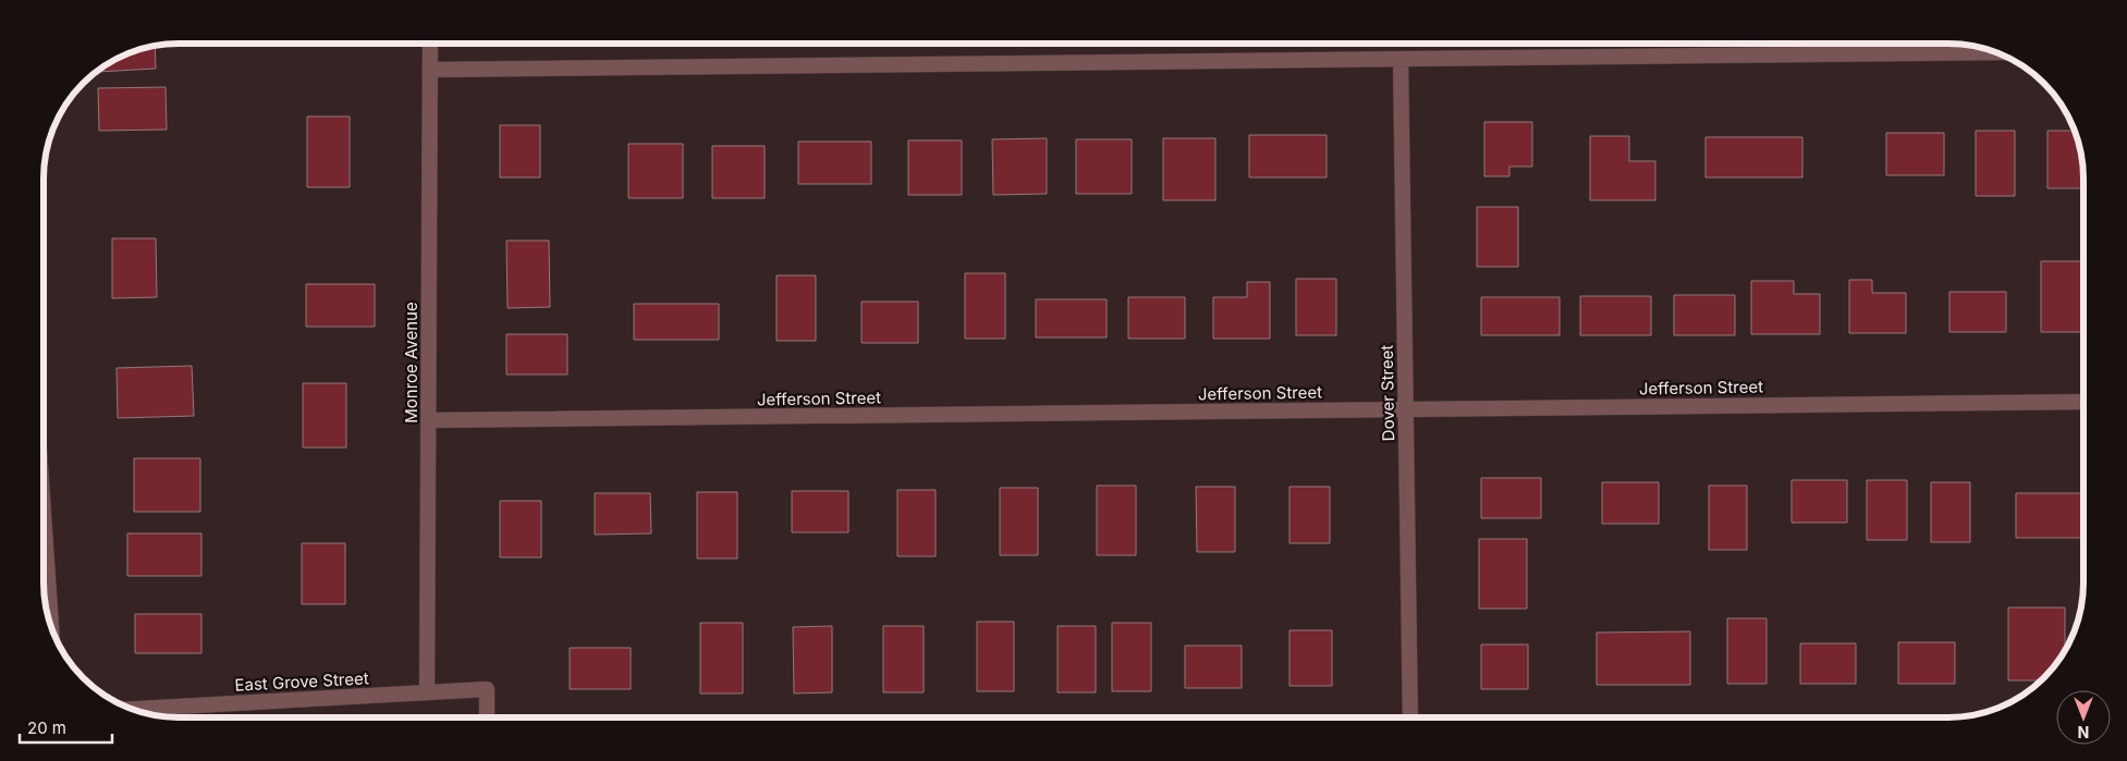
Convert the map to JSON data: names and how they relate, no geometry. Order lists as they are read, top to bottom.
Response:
{
  "streets": {
    "street": [
      "Monroe Avenue",
      "Jefferson Street",
      "Dover Street",
      "East Grove Street"
    ]
  },
  "crossings": [
    ["Monroe Avenue", "Jefferson Street"],
    ["Monroe Avenue", "East Grove Street"],
    ["Jefferson Street", "Dover Street"]
  ],
  "scale_bar": "20 m",
  "north": "bottom"
}
